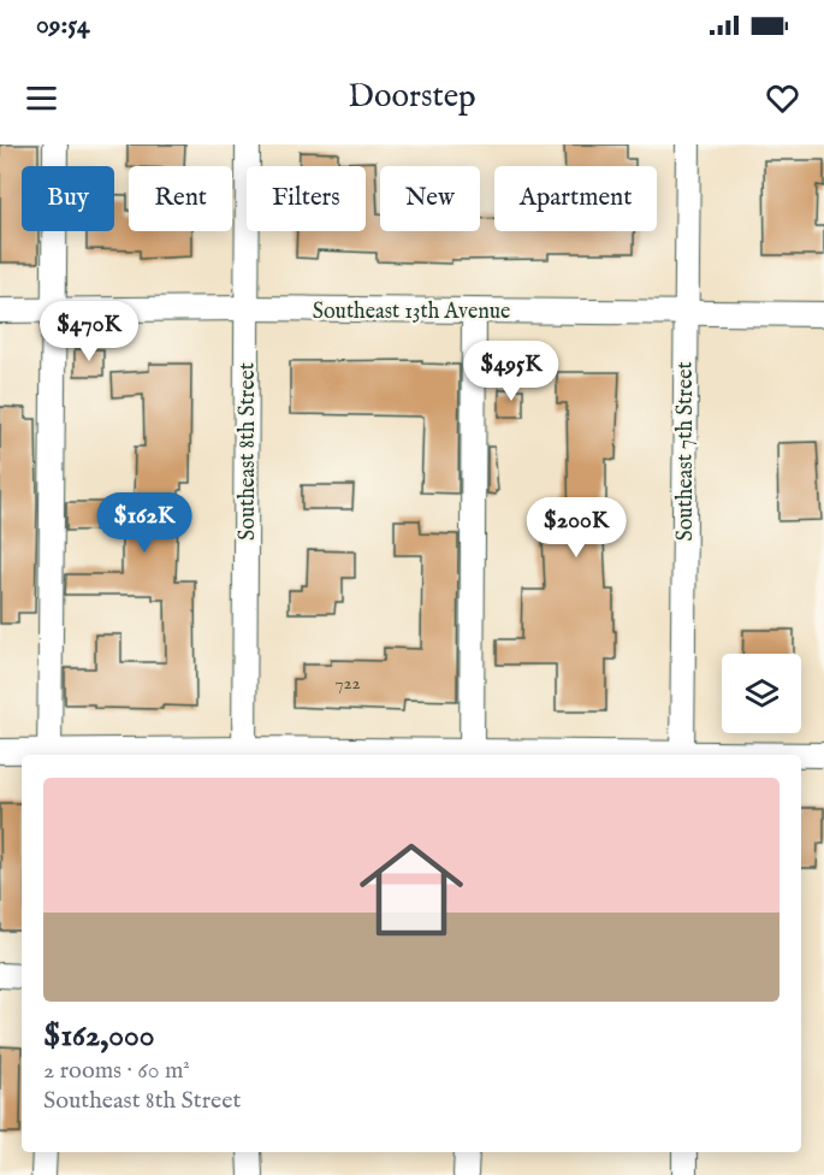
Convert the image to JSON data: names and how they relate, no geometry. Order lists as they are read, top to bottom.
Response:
{
  "streets": {
    "street": ["Southeast 13th Avenue", "Southeast 8th Street", "Southeast 7th Street"]
  },
  "crossings": [
    ["Southeast 13th Avenue", "Southeast 8th Street"],
    ["Southeast 13th Avenue", "Southeast 7th Street"]
  ],
  "house_numbers": ["722"],
  "page": {
    "status": "09:54",
    "header": "Doorstep",
    "chip": [
      "Buy",
      "Rent",
      "Filters",
      "New",
      "Apartment"
    ],
    "price": [
      "$470K",
      "$495K",
      "$162K",
      "$200K"
    ],
    "list": [
      {
        "name": "$162,000",
        "note": "2 rooms · 60 m² · Southeast 8th Street"
      }
    ]
  }
}
